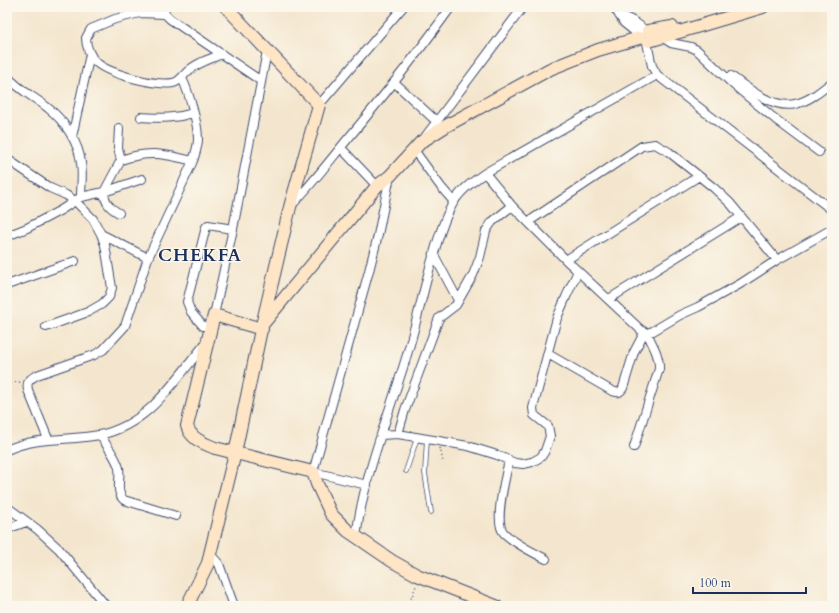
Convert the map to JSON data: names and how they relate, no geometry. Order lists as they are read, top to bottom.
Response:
{
  "districts": ["CHEKFA"],
  "scale_bar": "100 m"
}
